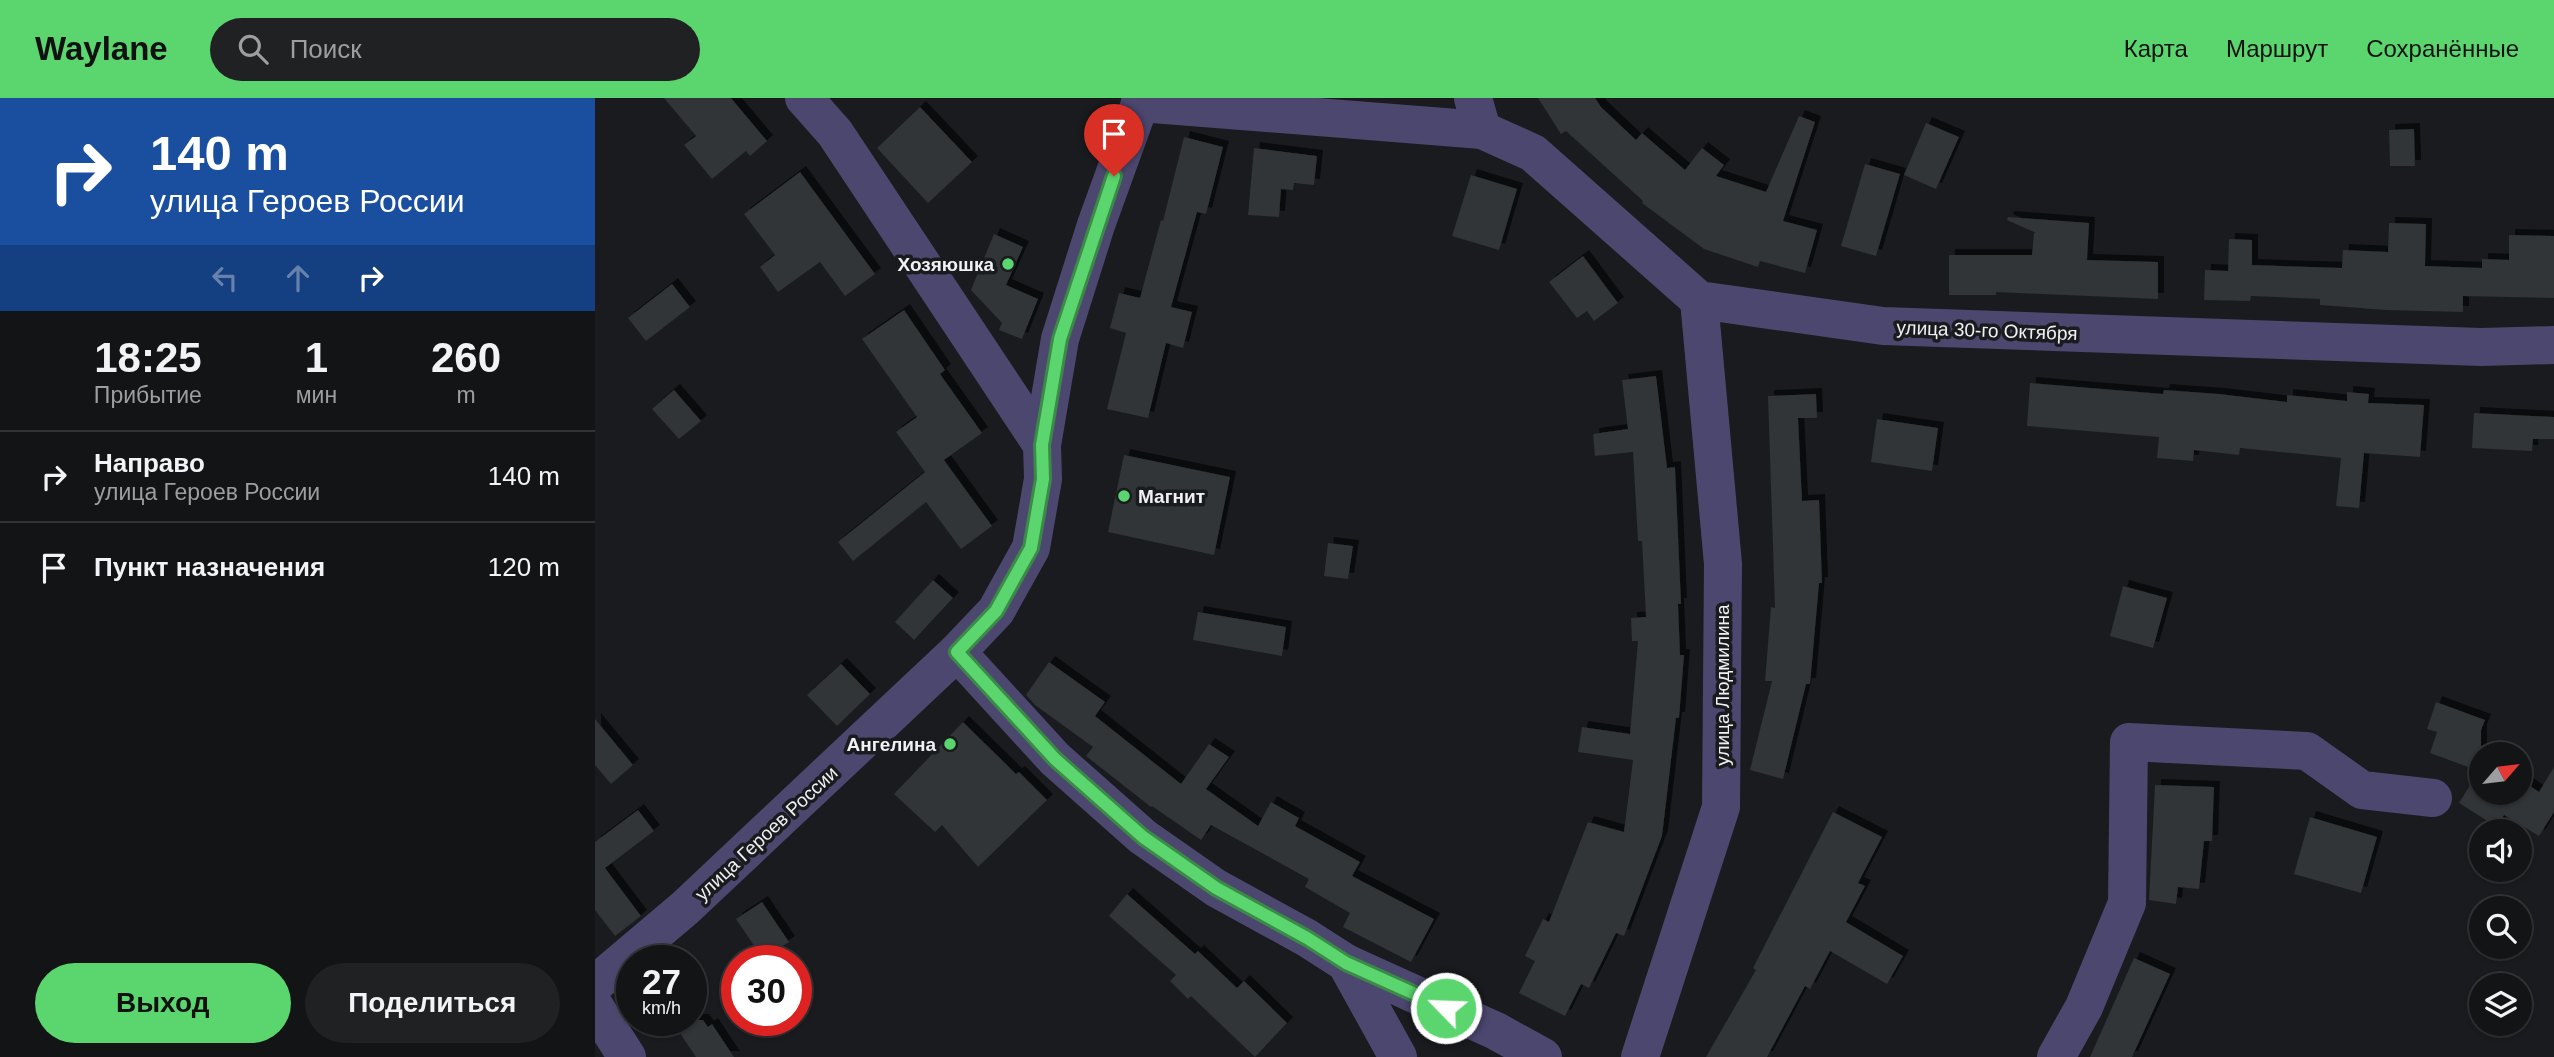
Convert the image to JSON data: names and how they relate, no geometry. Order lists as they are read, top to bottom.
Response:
{
  "streets": {
    "street": ["улица 30-го Октября", "улица Людмилина", "улица Героев России"]
  },
  "crossings": [
    ["улица 30-го Октября", "улица Людмилина"]
  ],
  "places": ["Хозяюшка", "Магнит", "Ангелина"],
  "north": "top right",
  "page": {
    "header": "Waylane",
    "search": "Поиск",
    "nav": ["Карта", "Маршрут", "Сохранённые"],
    "turn": ["140 m", "улица Героев России"],
    "eta": [
      "18:25",
      "Прибытие",
      "1",
      "мин",
      "260",
      "m"
    ],
    "list": [
      {
        "name": "Направо",
        "note": "улица Героев России",
        "value": "140 m"
      },
      {
        "name": "Пункт назначения",
        "value": "120 m"
      }
    ],
    "speed": "27 km/h",
    "limit": "30",
    "buttons": ["Выход", "Поделиться"]
  }
}
